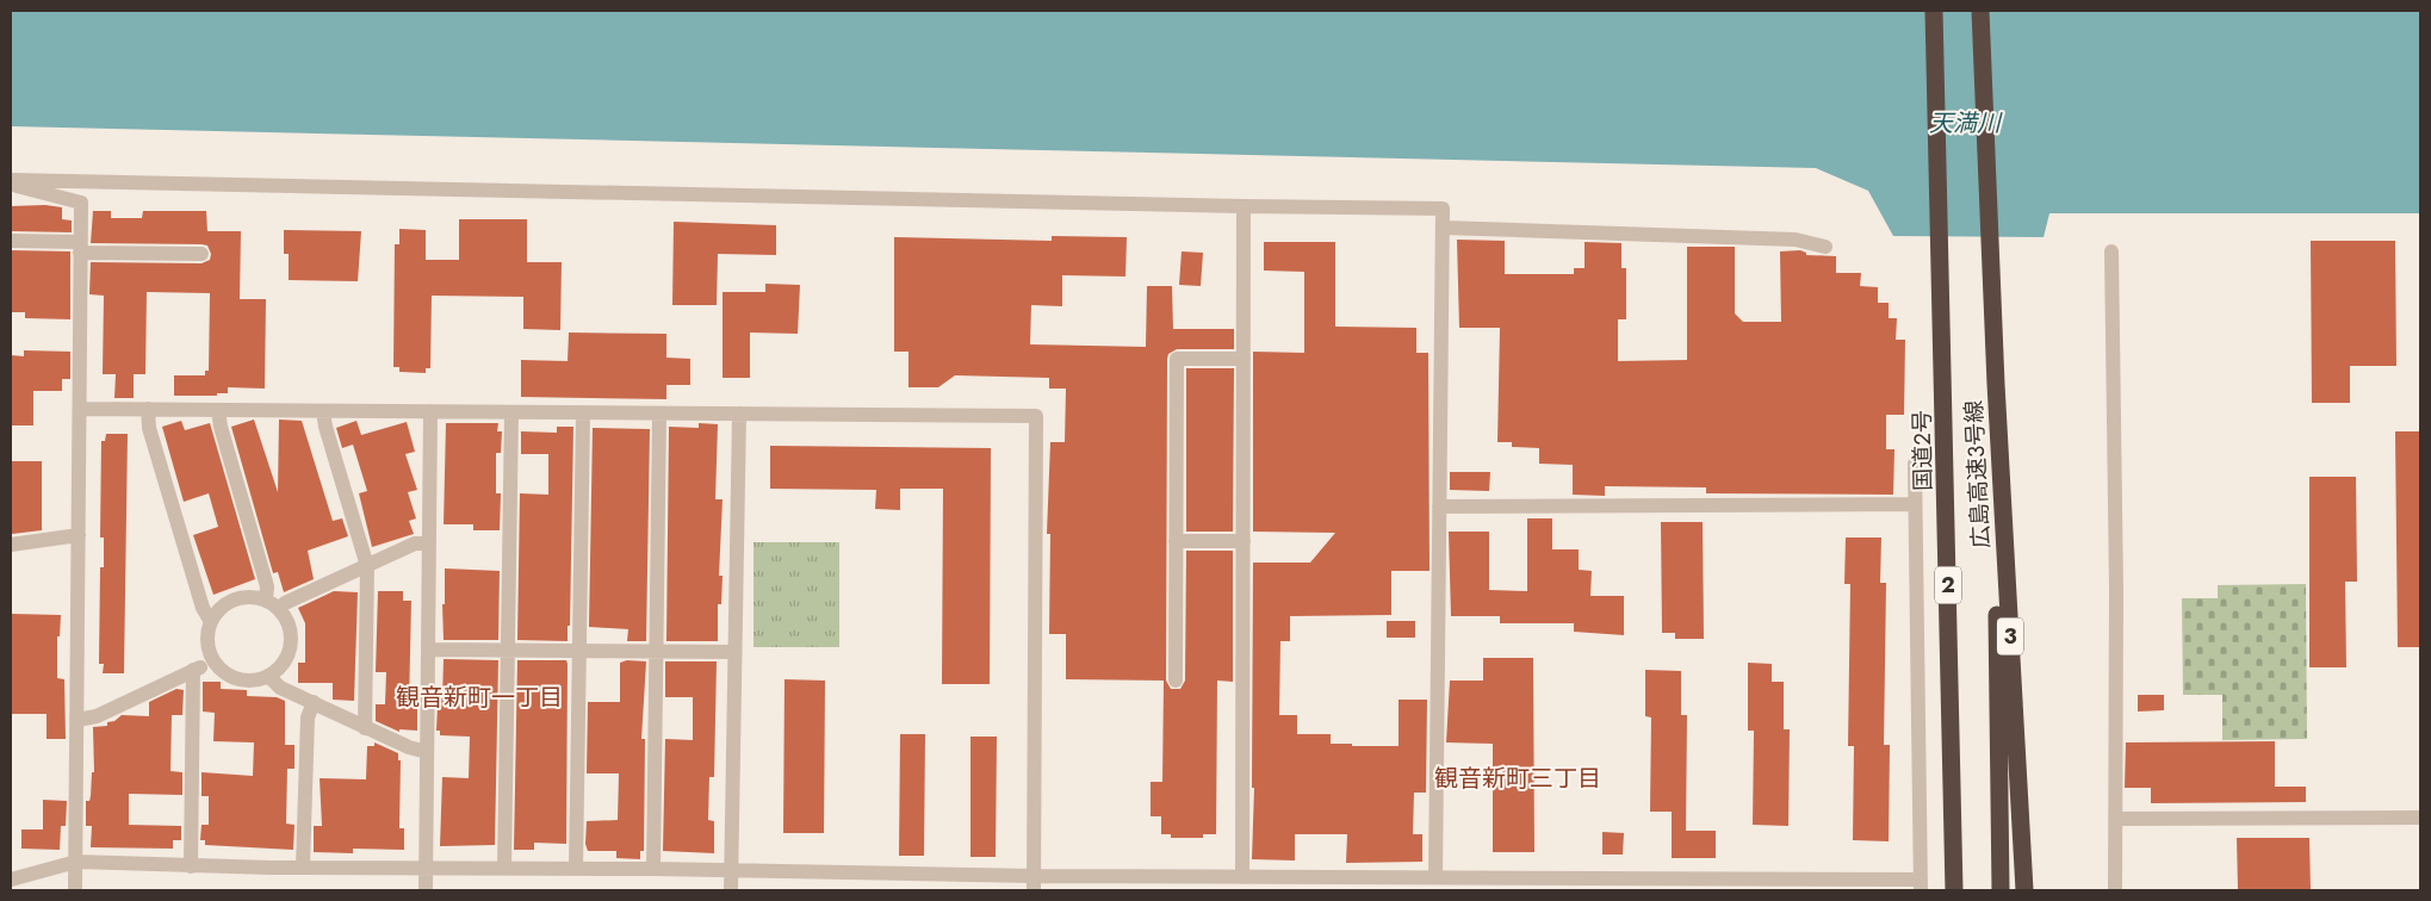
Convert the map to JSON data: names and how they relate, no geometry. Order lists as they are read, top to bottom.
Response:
{
  "streets": {
    "highway": [
      "国道2号",
      "広島高速3号線",
      "2",
      "3"
    ]
  },
  "crossings": [
    ["広島高速3号線", "3"]
  ],
  "districts": ["観音新町一丁目", "観音新町三丁目"],
  "water": ["天満川"]
}
